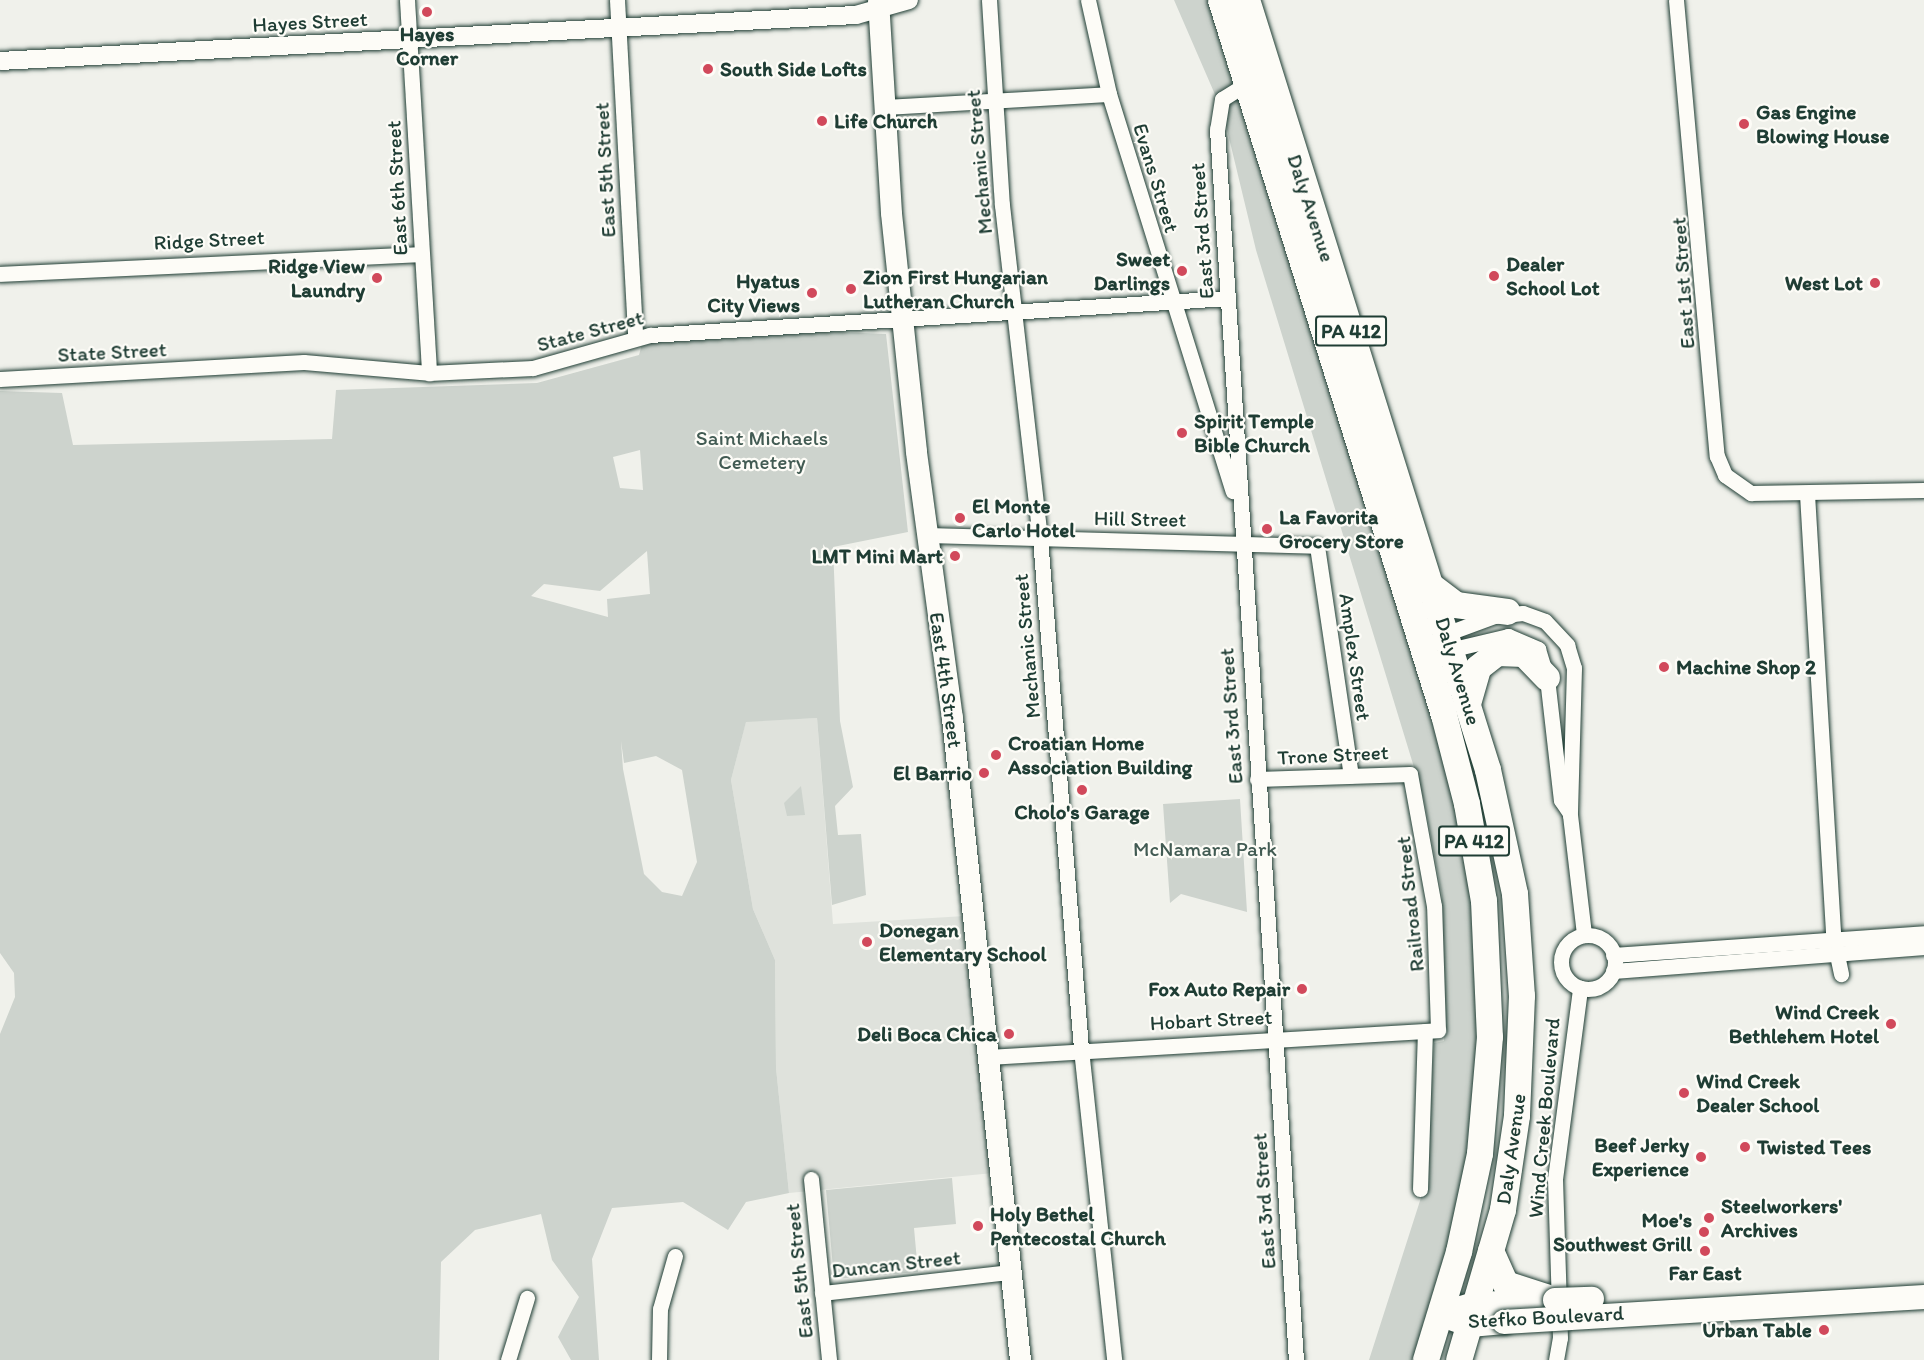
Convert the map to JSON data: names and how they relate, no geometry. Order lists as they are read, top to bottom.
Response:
{
  "streets": {
    "highway": ["Daly Avenue", "PA 412"],
    "main road": ["East 4th Street", "Stefko Boulevard"],
    "street": [
      "Hayes Street",
      "Mechanic Street",
      "East 5th Street",
      "Evans Street",
      "East 6th Street",
      "East 3rd Street",
      "Ridge Street",
      "East 1st Street",
      "State Street",
      "Hill Street",
      "Amplex Street",
      "Trone Street",
      "Railroad Street",
      "Hobart Street",
      "Wind Creek Boulevard",
      "Duncan Street"
    ]
  },
  "crossings": [
    ["Hayes Street", "East 5th Street"],
    ["Hayes Street", "East 6th Street"],
    ["Hayes Street", "East 4th Street"],
    ["Mechanic Street", "State Street"],
    ["Mechanic Street", "Hill Street"],
    ["Mechanic Street", "Hobart Street"],
    ["East 5th Street", "State Street"],
    ["East 5th Street", "Duncan Street"],
    ["Evans Street", "East 3rd Street"],
    ["Evans Street", "State Street"],
    ["East 6th Street", "Ridge Street"],
    ["East 6th Street", "State Street"],
    ["Daly Avenue", "East 3rd Street"],
    ["Daly Avenue", "Stefko Boulevard"],
    ["East 3rd Street", "State Street"],
    ["East 3rd Street", "Hill Street"],
    ["East 3rd Street", "Trone Street"],
    ["East 3rd Street", "Hobart Street"],
    ["State Street", "East 4th Street"],
    ["Hill Street", "Amplex Street"],
    ["Hill Street", "East 4th Street"],
    ["Amplex Street", "Trone Street"],
    ["East 4th Street", "Hobart Street"],
    ["East 4th Street", "Duncan Street"],
    ["Trone Street", "Railroad Street"],
    ["Railroad Street", "Hobart Street"]
  ],
  "parks": ["Saint Michaels Cemetery", "McNamara Park"],
  "places": [
    "Hayes Corner",
    "South Side Lofts",
    "Life Church",
    "Gas Engine Blowing House",
    "Sweet Darlings",
    "Dealer School Lot",
    "Ridge View Laundry",
    "West Lot",
    "Zion First Hungarian Lutheran Church",
    "Hyatus City Views",
    "Spirit Temple Bible Church",
    "El Monte Carlo Hotel",
    "La Favorita Grocery Store",
    "LMT Mini Mart",
    "Machine Shop 2",
    "Croatian Home Association Building",
    "El Barrio",
    "Cholo's Garage",
    "Donegan Elementary School",
    "Fox Auto Repair",
    "Wind Creek Bethlehem Hotel",
    "Deli Boca Chica",
    "Wind Creek Dealer School",
    "Twisted Tees",
    "Beef Jerky Experience",
    "Steelworkers' Archives",
    "Holy Bethel Pentecostal Church",
    "Moe's Southwest Grill",
    "Far East",
    "Urban Table"
  ]
}
